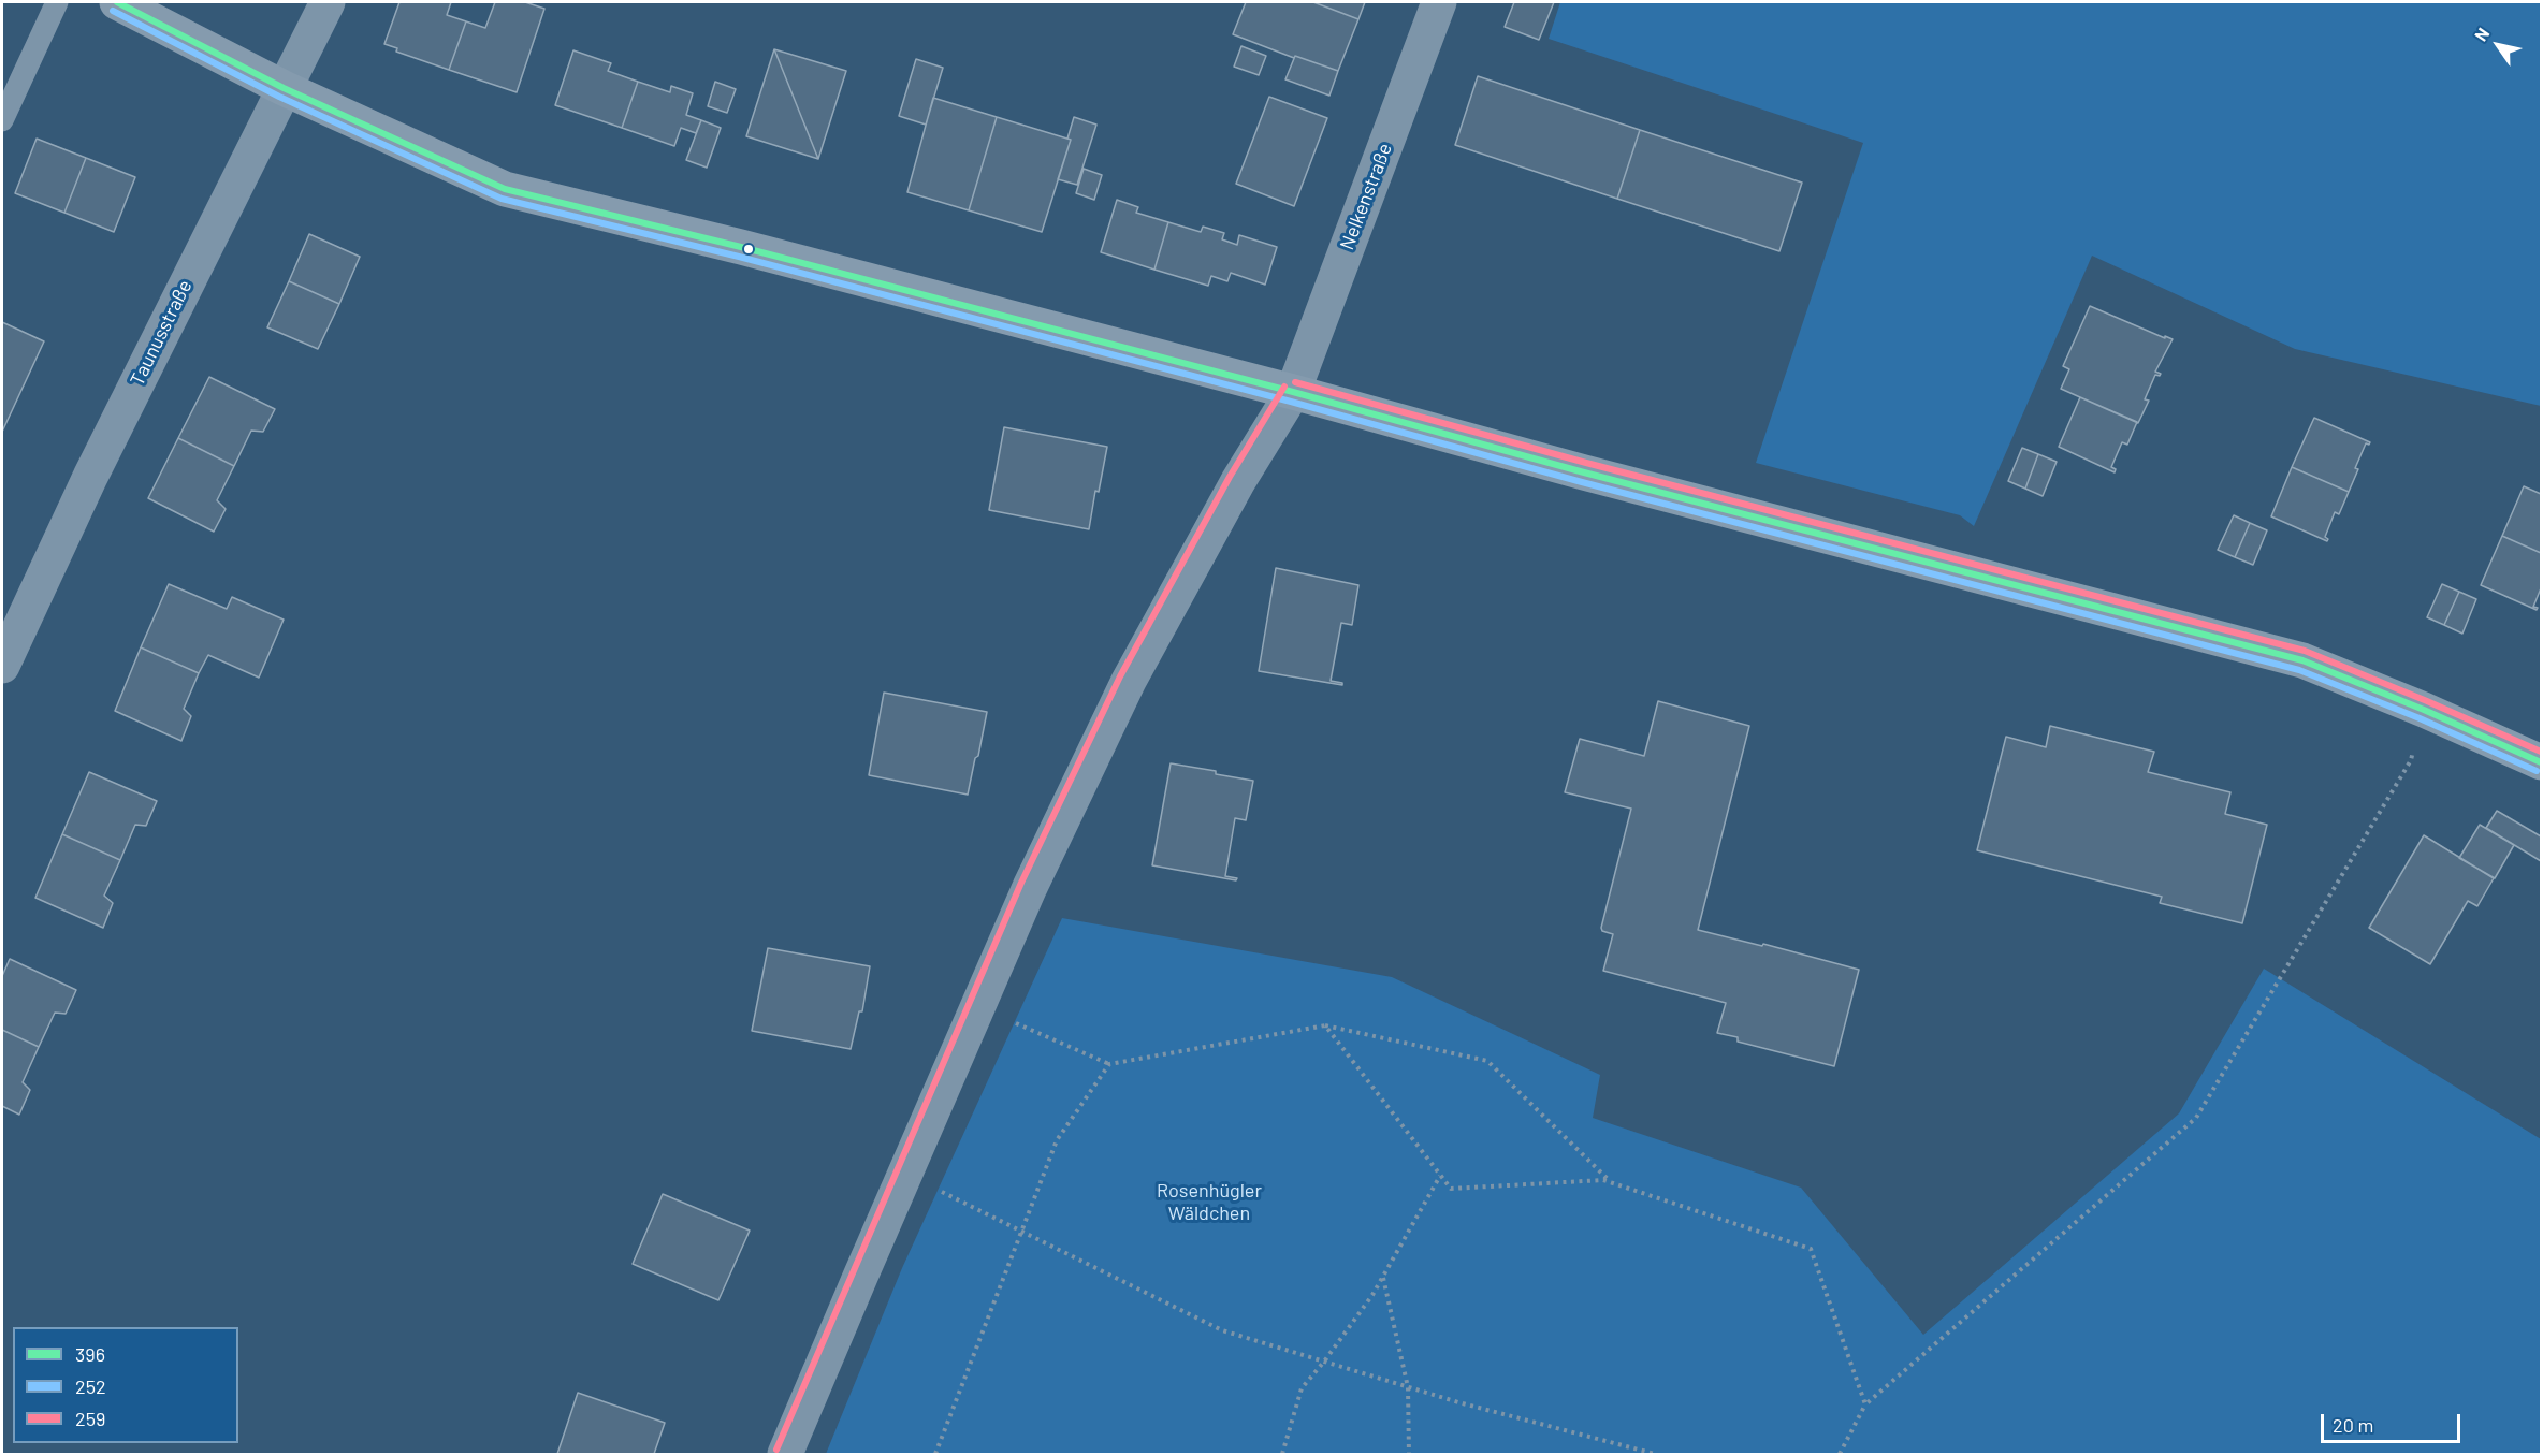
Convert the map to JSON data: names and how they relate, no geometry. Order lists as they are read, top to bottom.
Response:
{
  "streets": {
    "street": ["Nelkenstraße", "Taunusstraße"]
  },
  "parks": ["Rosenhügler Wäldchen"],
  "lines": ["transit line 396", "transit line 252", "transit line 259"],
  "legend": ["396", "252", "259"],
  "scale_bar": "20 m",
  "north": "top left"
}
